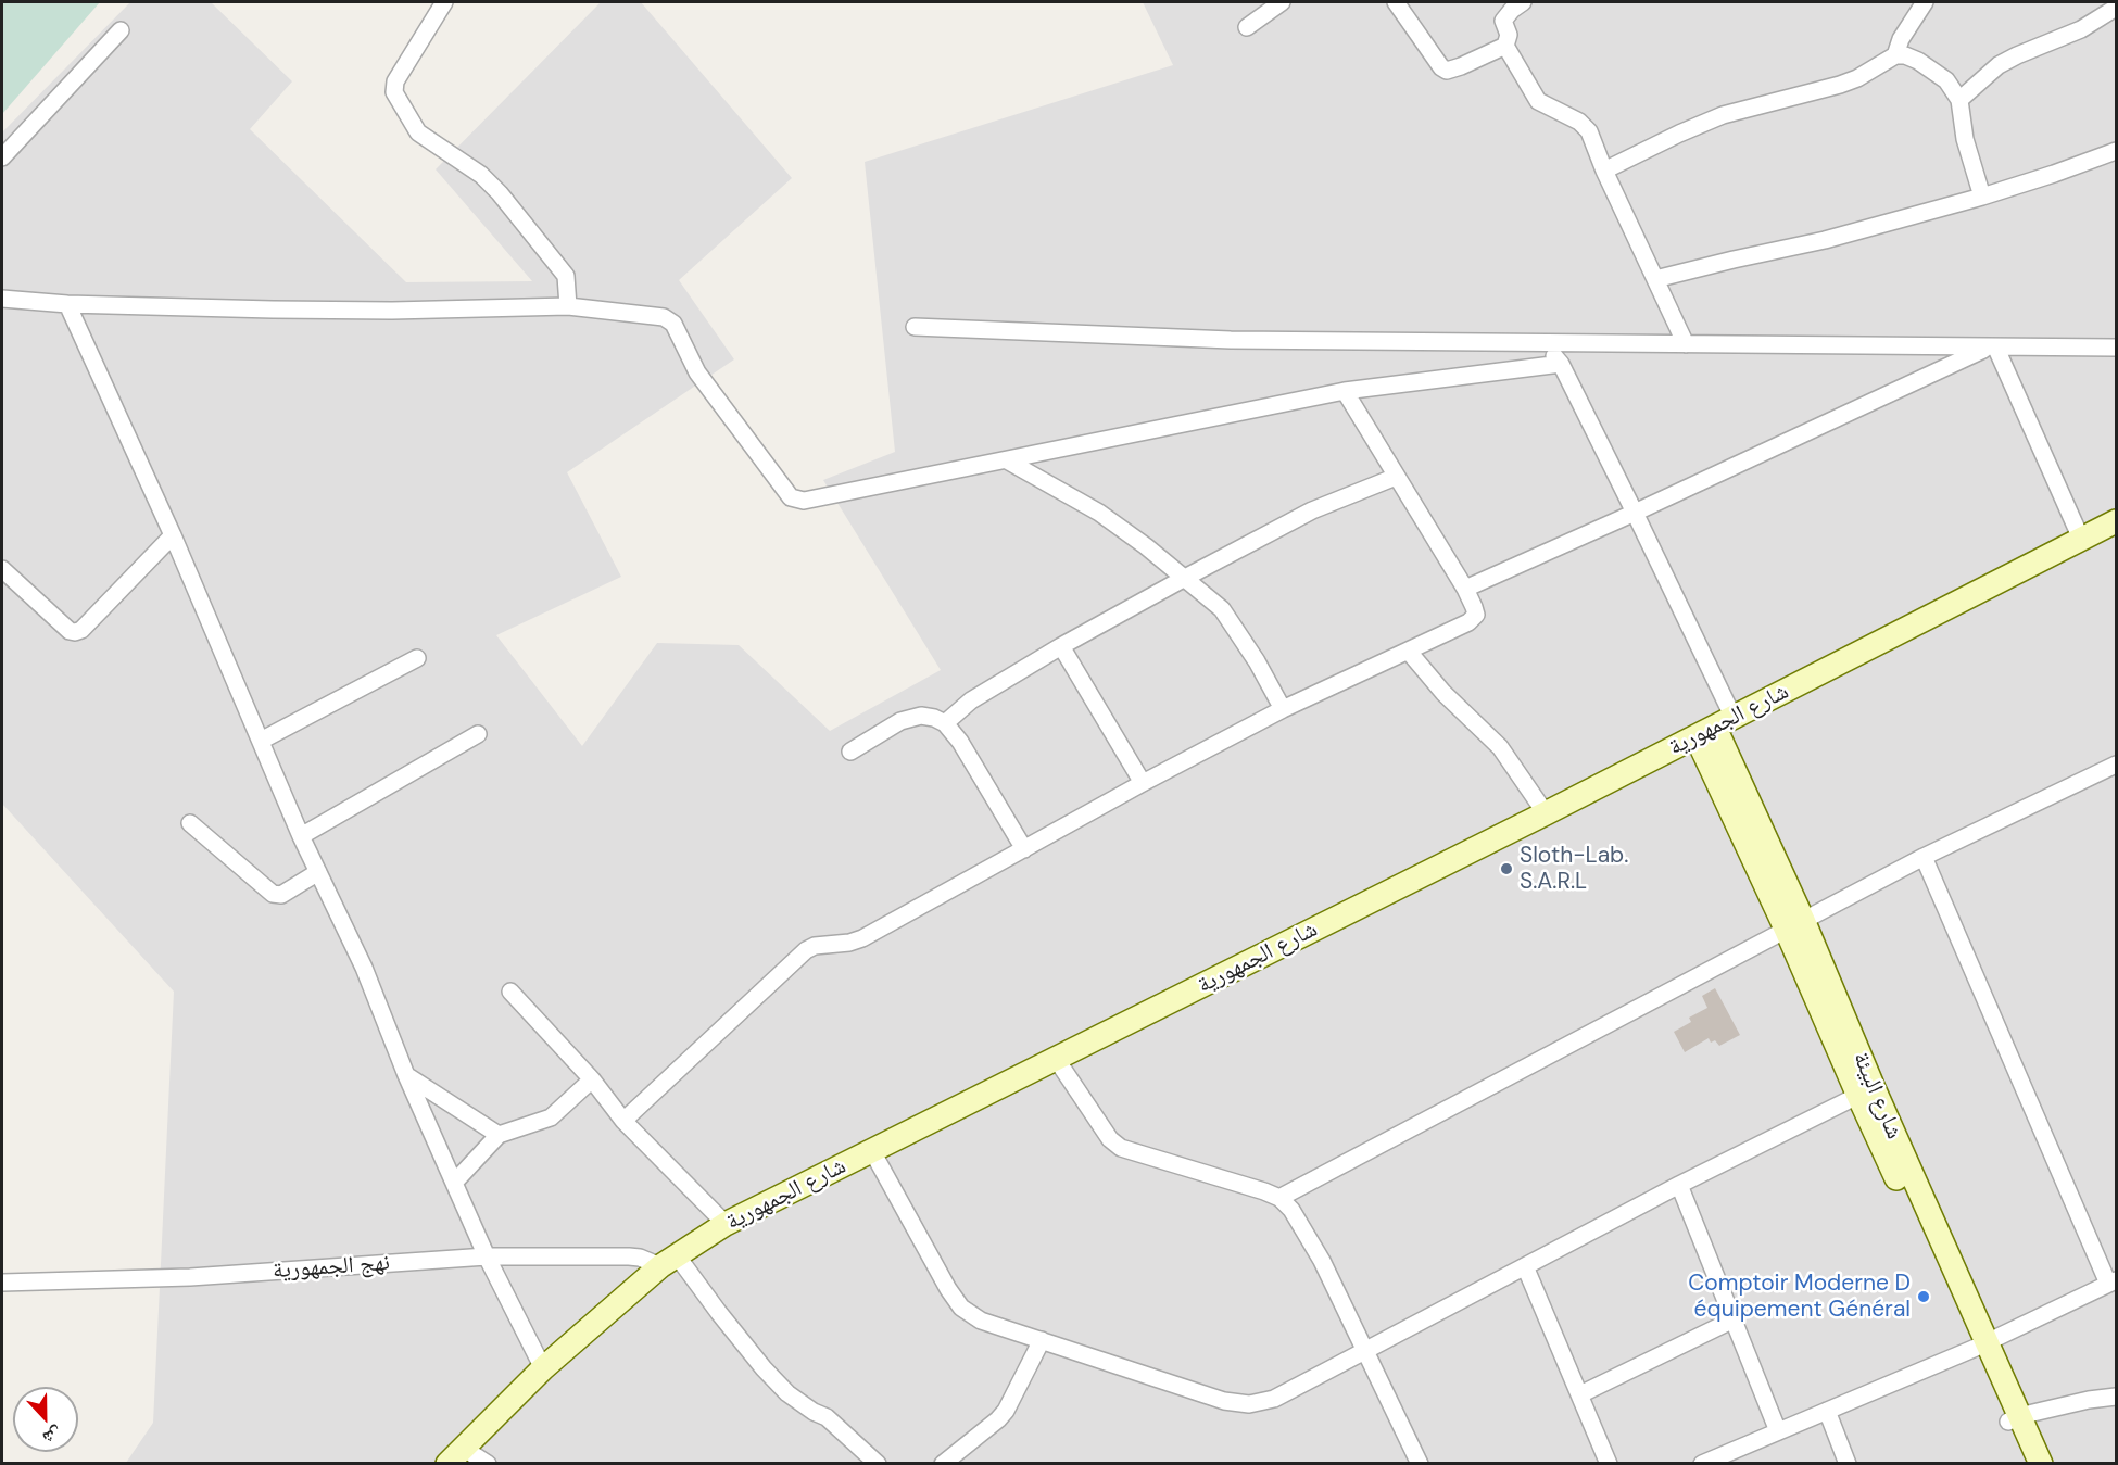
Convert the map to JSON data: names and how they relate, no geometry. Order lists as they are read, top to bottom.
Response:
{
  "streets": {
    "main road": ["شارع الجمهورية", "شارع البيئة"],
    "street": ["نهج الجمهورية"]
  },
  "crossings": [
    ["شارع الجمهورية", "شارع البيئة"],
    ["شارع الجمهورية", "نهج الجمهورية"]
  ],
  "places": ["Sloth-Lab. S.A.R.L", "Comptoir Moderne D équipement Général"],
  "north": "bottom"
}
